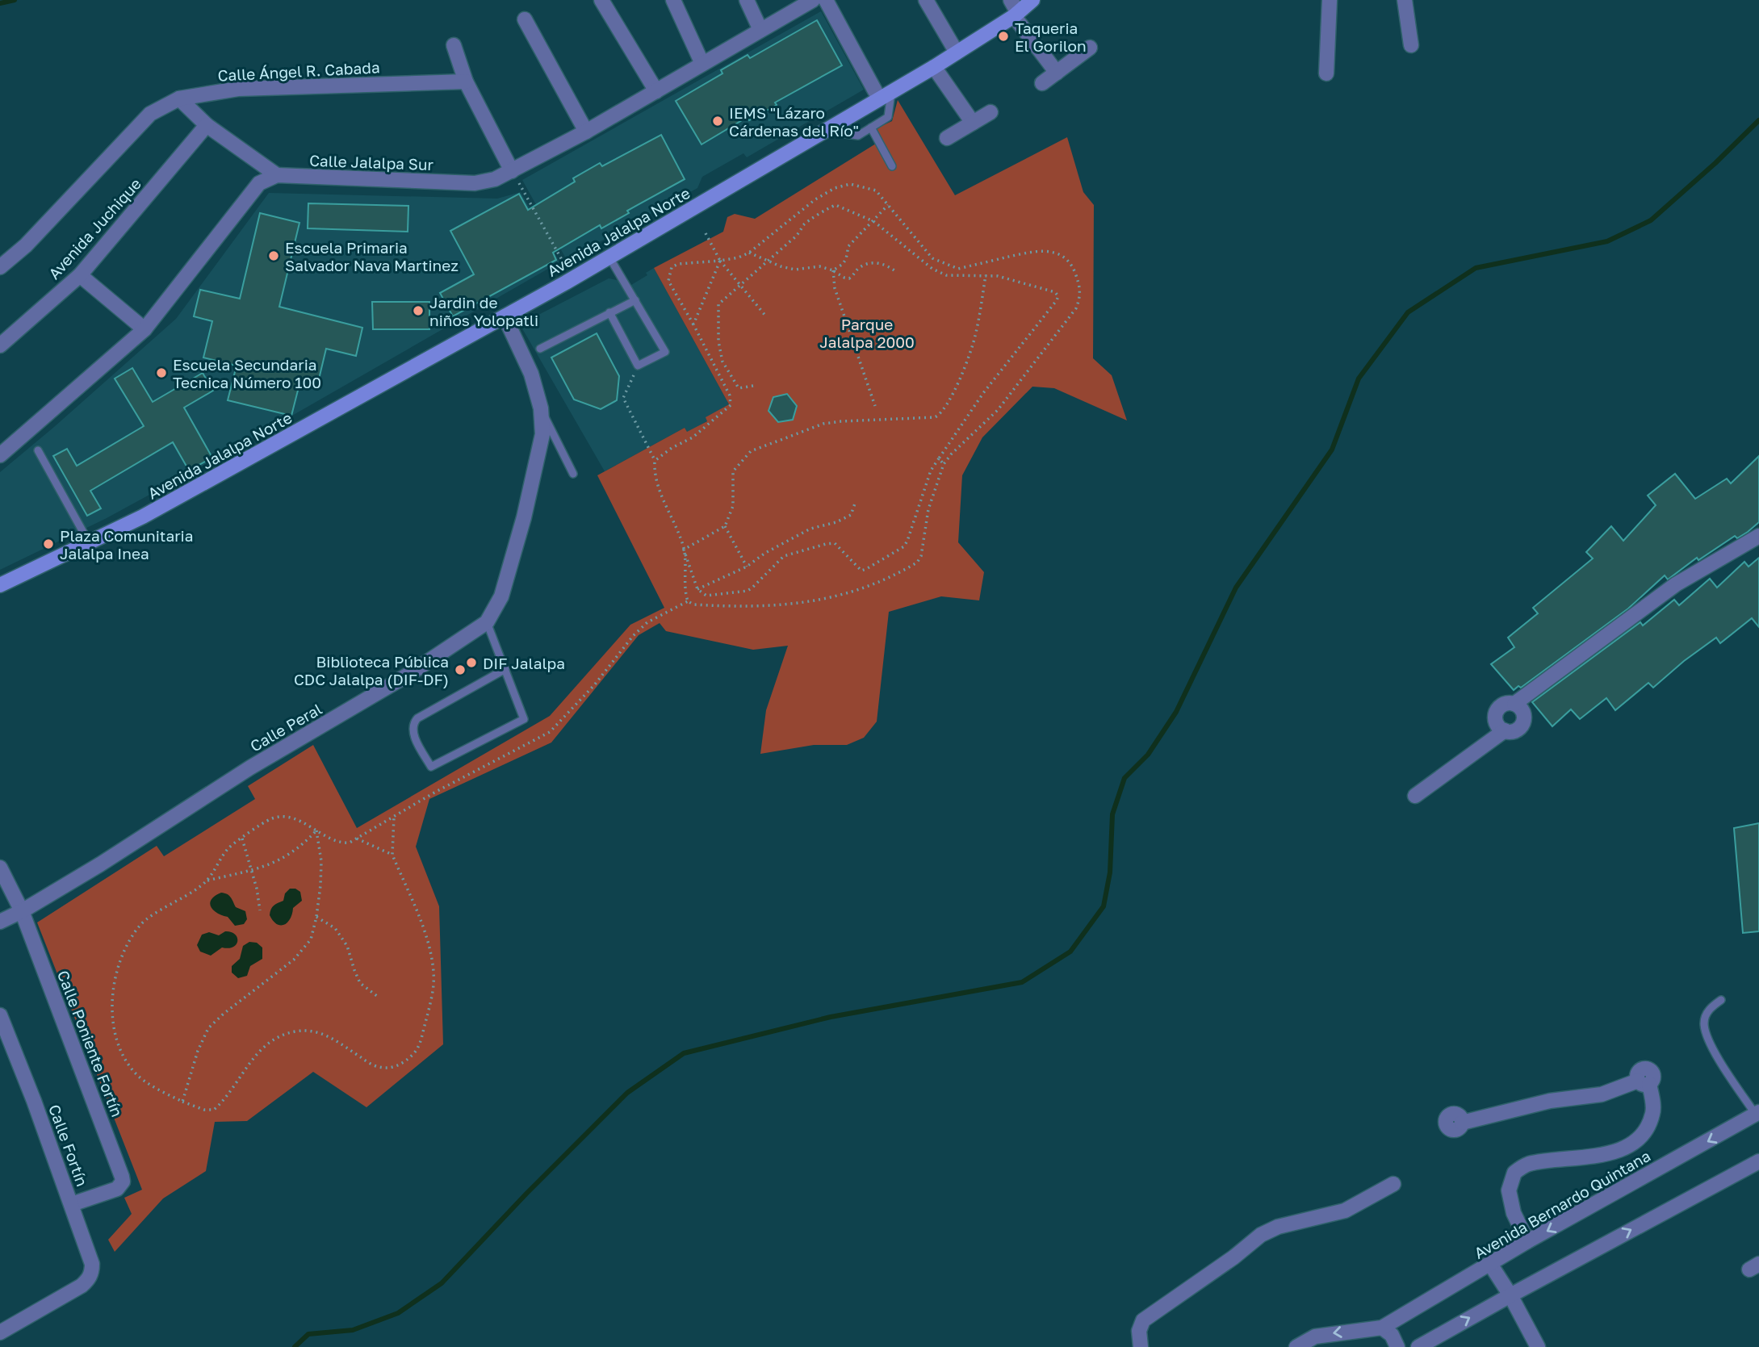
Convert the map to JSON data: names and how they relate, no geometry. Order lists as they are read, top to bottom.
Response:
{
  "streets": {
    "street": [
      "Calle Ángel R. Cabada",
      "Calle Jalalpa Sur",
      "Avenida Juchique",
      "Avenida Jalalpa Norte",
      "Calle Peral",
      "Calle Poniente Fortín",
      "Calle Fortín",
      "Avenida Bernardo Quintana"
    ]
  },
  "crossings": [
    ["Avenida Jalalpa Norte", "Calle Peral"],
    ["Calle Peral", "Calle Poniente Fortín"],
    ["Calle Poniente Fortín", "Calle Fortín"]
  ],
  "parks": ["Parque Jalalpa 2000"],
  "places": [
    "Taqueria El Gorilon",
    "IEMS \"Lázaro Cárdenas del Río\"",
    "Escuela Primaria Salvador Nava Martinez",
    "Jardin de niños Yolopatli",
    "Escuela Secundaria Tecnica Número 100",
    "Plaza Comunitaria Jalalpa Inea",
    "DIF Jalalpa",
    "Biblioteca Pública CDC Jalalpa (DIF-DF)"
  ]
}
